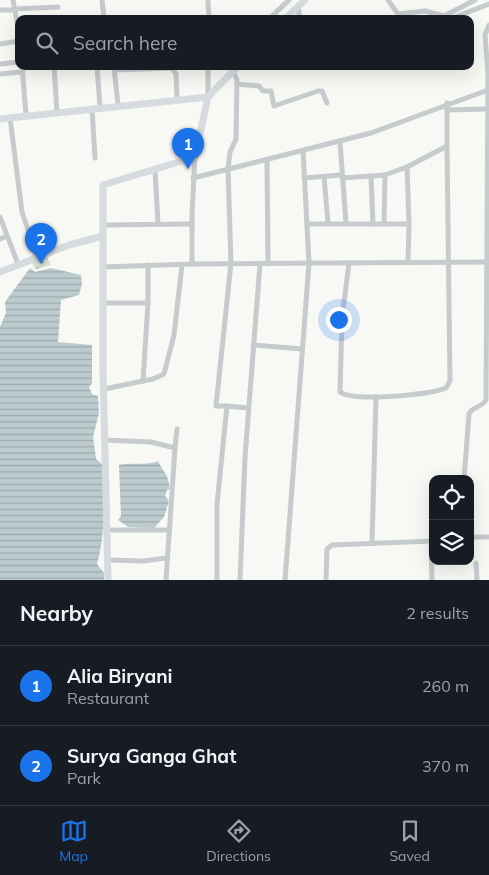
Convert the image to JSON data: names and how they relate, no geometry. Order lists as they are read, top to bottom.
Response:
{
  "page": {
    "search": "Search here",
    "pins": ["1", "2"],
    "heading": ["Nearby", "2 results"],
    "list": [
      {
        "mark": "1",
        "name": "Alia Biryani",
        "note": "Restaurant",
        "value": "260 m"
      },
      {
        "mark": "2",
        "name": "Surya Ganga Ghat",
        "note": "Park",
        "value": "370 m"
      }
    ],
    "nav": ["Map", "Directions", "Saved"]
  }
}
